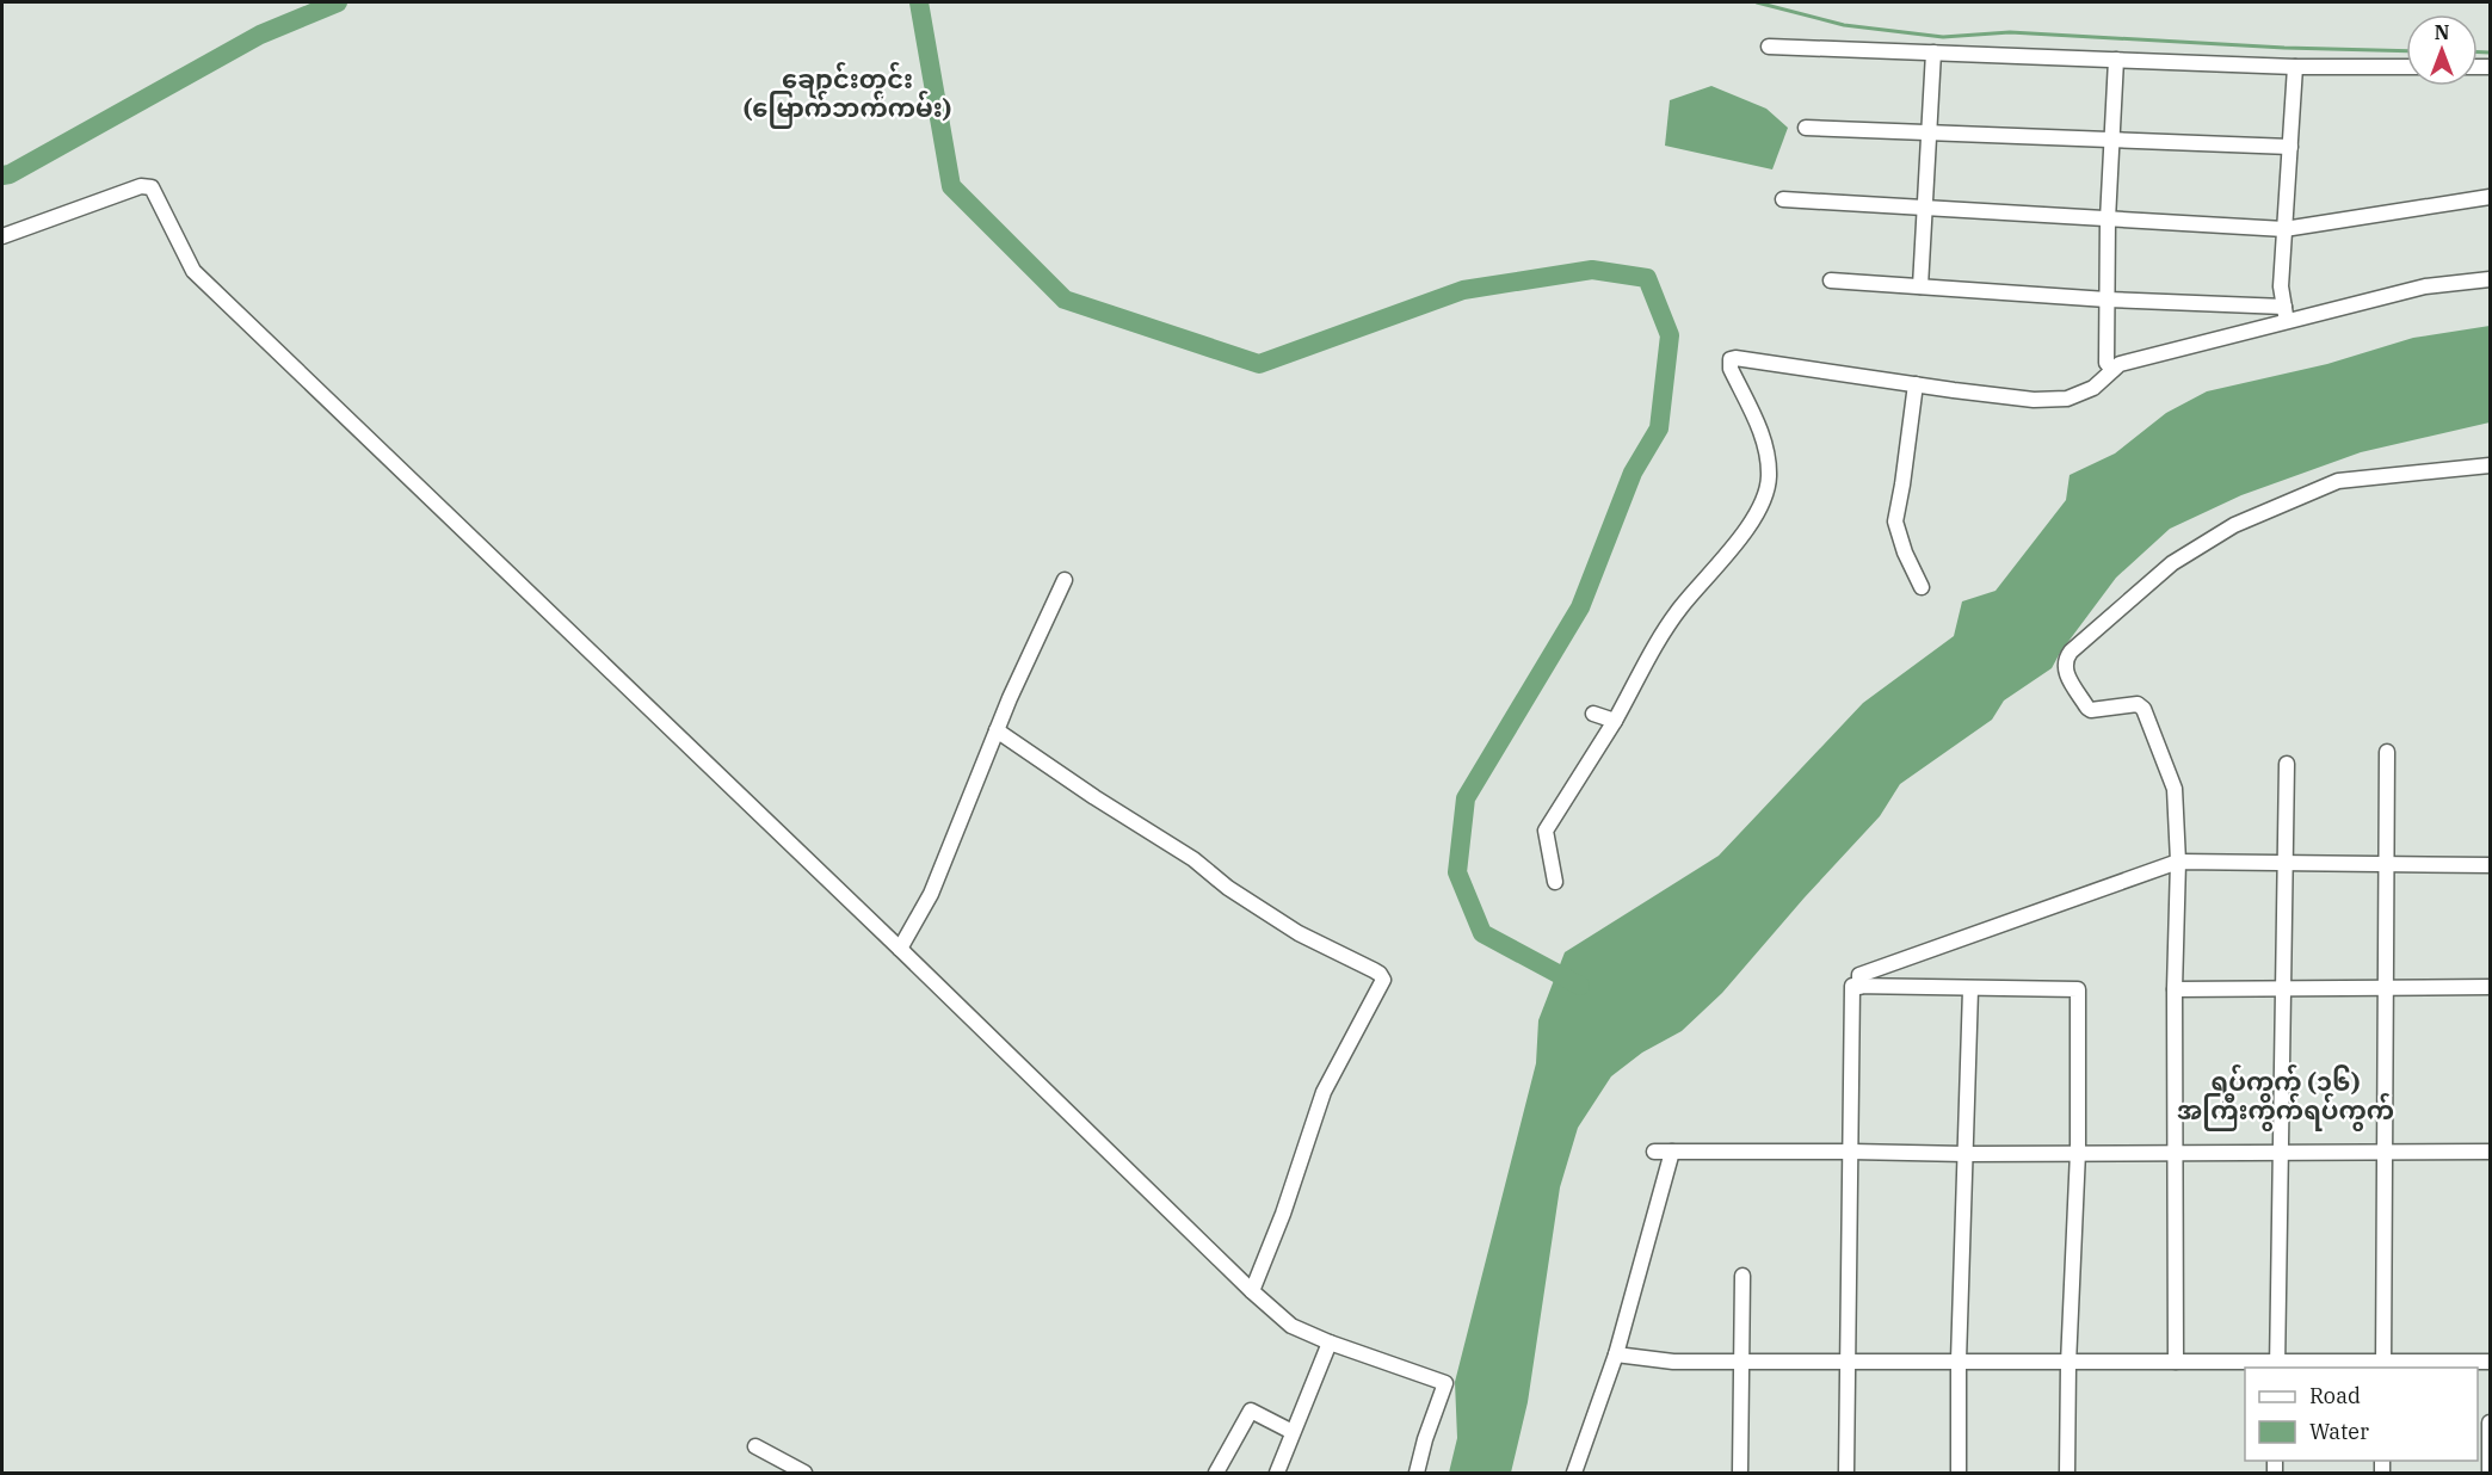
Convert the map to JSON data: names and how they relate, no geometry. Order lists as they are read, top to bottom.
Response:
{
  "districts": ["ချောင်းတွင်း (မြောက်ဘက်ကမ်း)", "ရပ်ကွက် (၁၆) အကြီးကွက်ရပ်ကွက်"],
  "legend": ["Road", "Water"],
  "north": "top"
}
